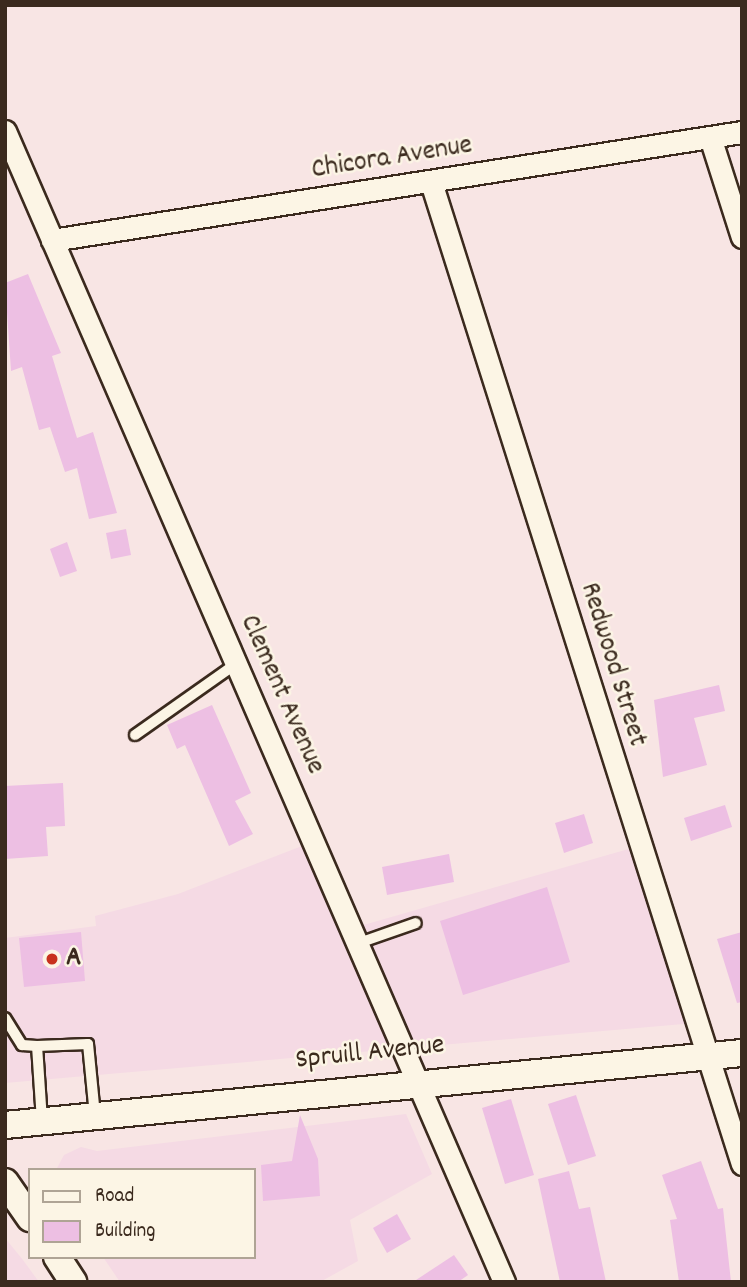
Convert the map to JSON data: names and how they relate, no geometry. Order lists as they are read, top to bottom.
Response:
{
  "streets": {
    "street": [
      "Chicora Avenue",
      "Redwood Street",
      "Clement Avenue",
      "Spruill Avenue"
    ]
  },
  "crossings": [
    ["Chicora Avenue", "Redwood Street"],
    ["Chicora Avenue", "Clement Avenue"],
    ["Redwood Street", "Spruill Avenue"],
    ["Clement Avenue", "Spruill Avenue"]
  ],
  "places": ["A"],
  "legend": ["Road", "Building"]
}
